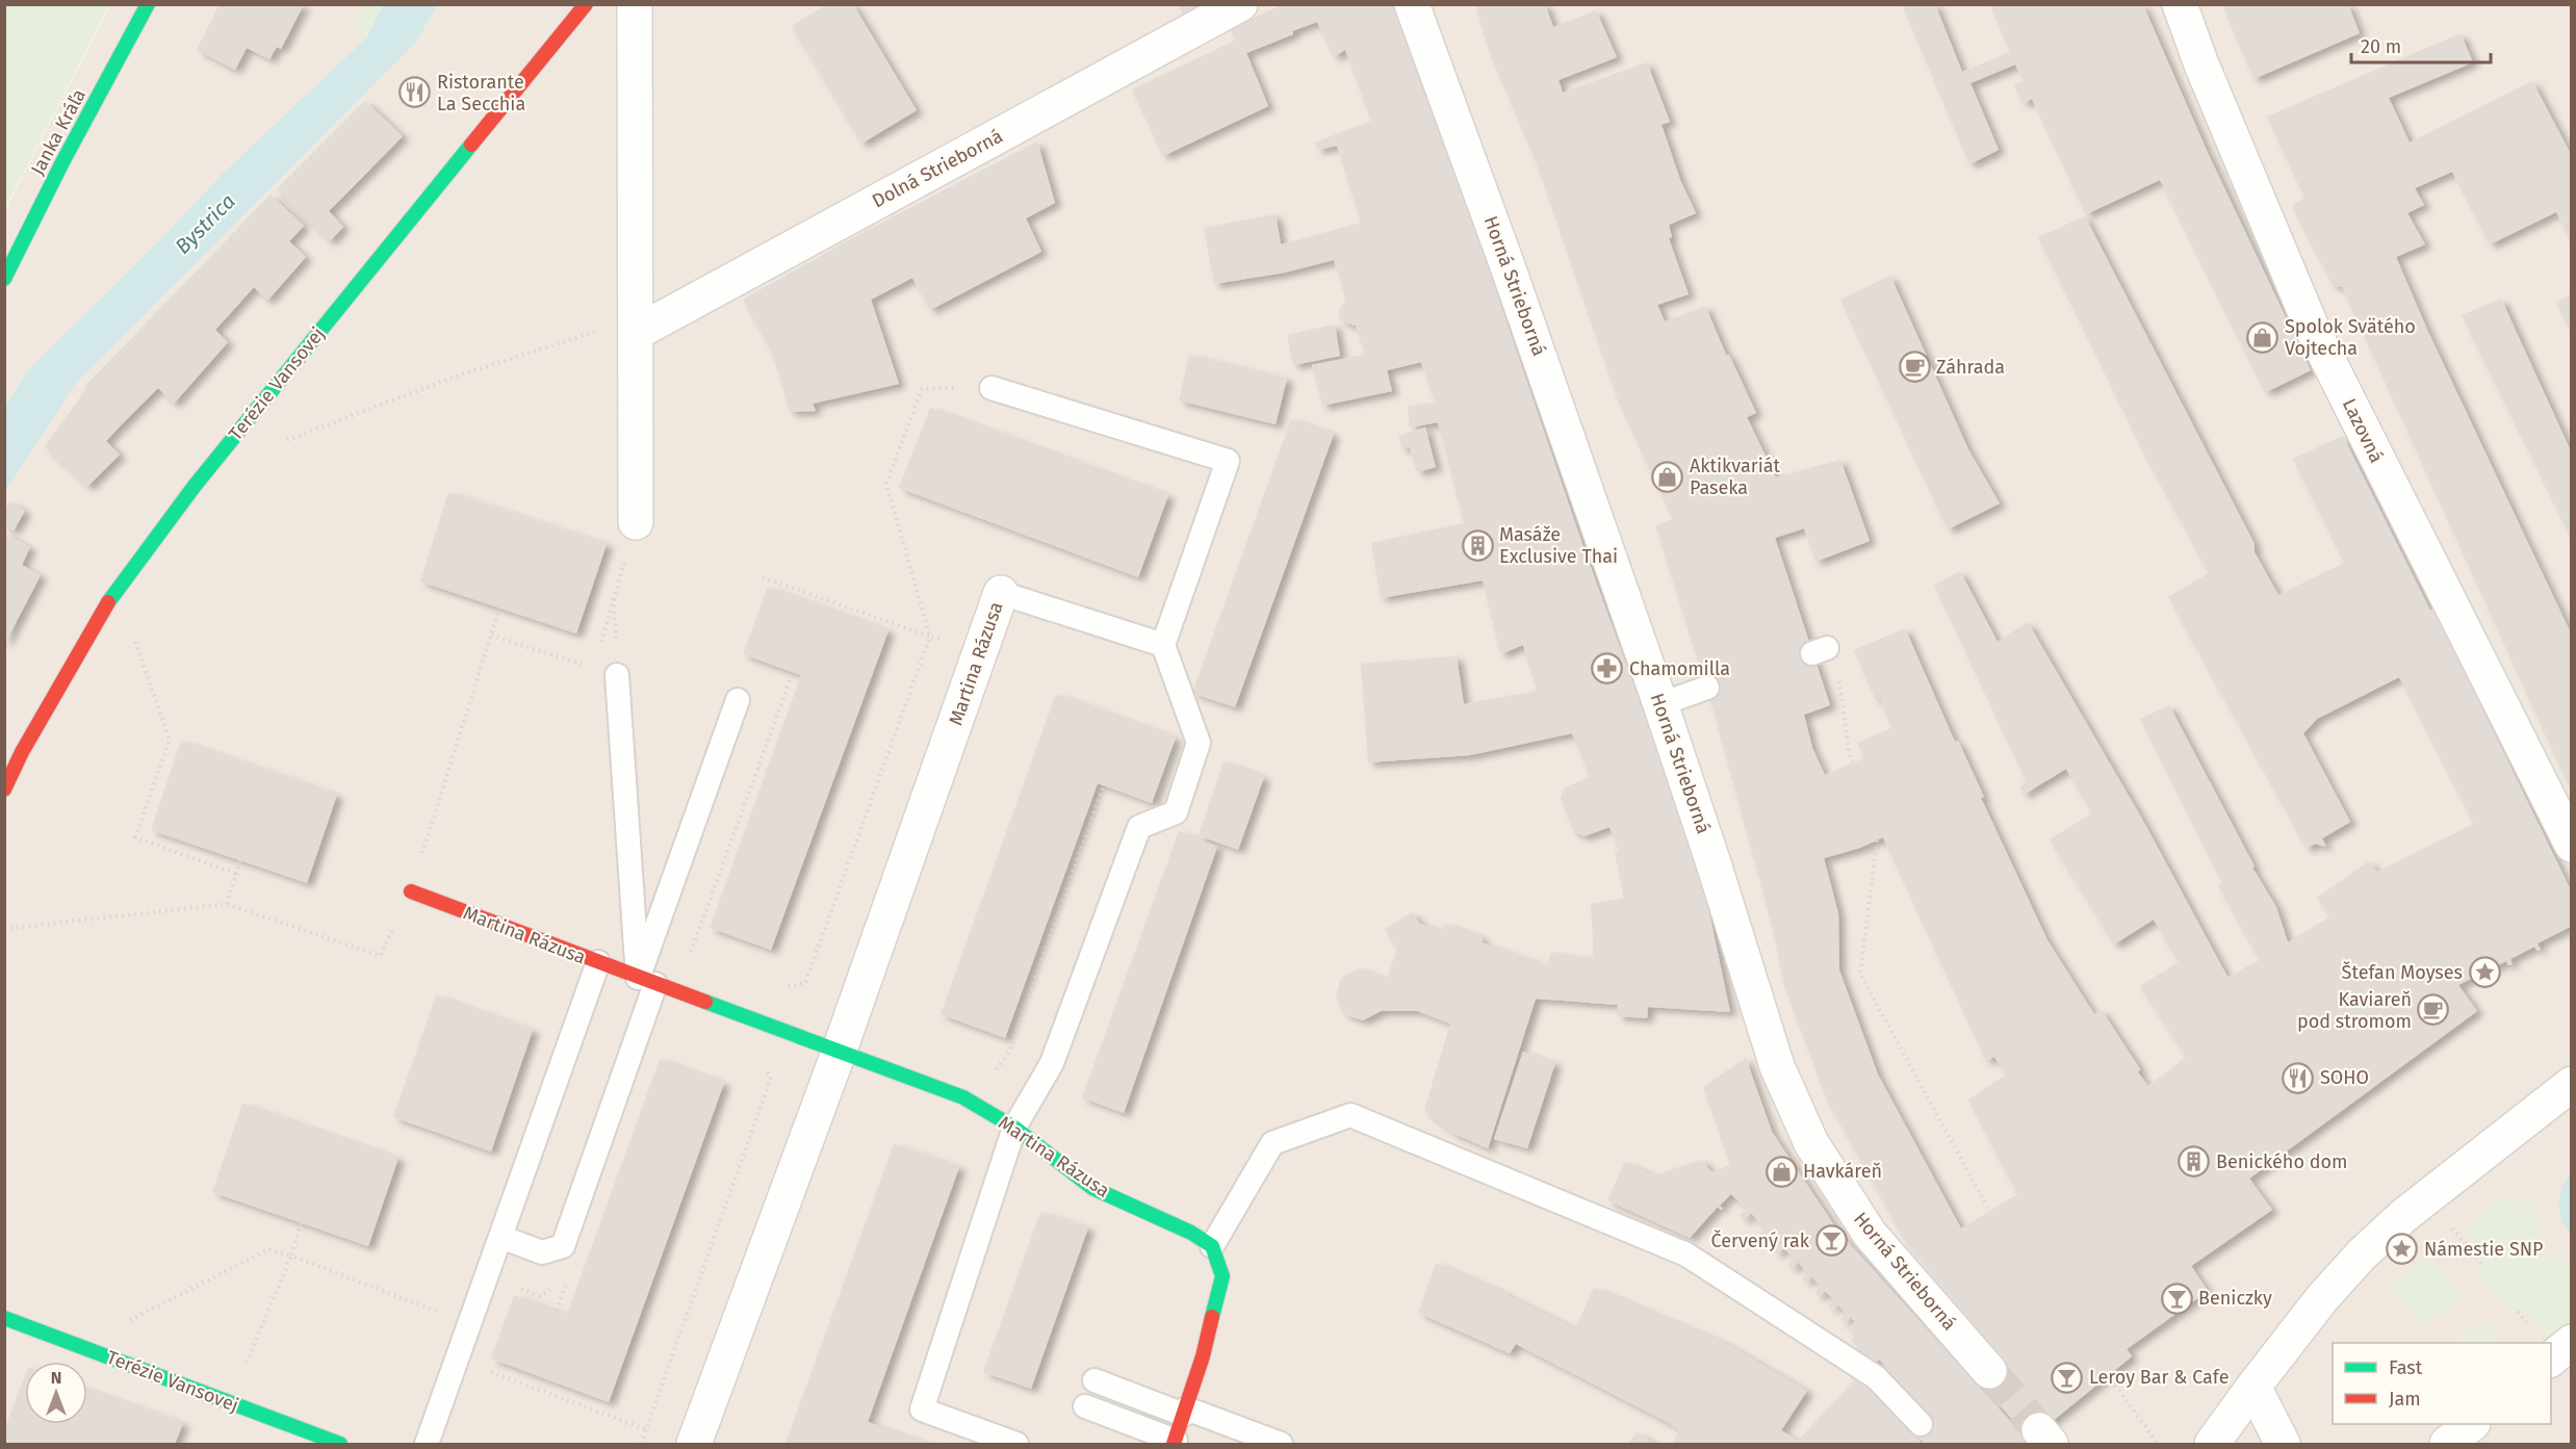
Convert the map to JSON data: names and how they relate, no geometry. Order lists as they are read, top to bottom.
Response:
{
  "streets": {
    "street": [
      "Janka Kráľa",
      "Dolná Strieborná",
      "Horná Strieborná",
      "Terézie Vansovej",
      "Lazovná",
      "Martina Rázusa"
    ]
  },
  "water": ["Bystrica"],
  "places": {
    "restaurant": ["Ristorante La Secchia", "SOHO"],
    "shop": ["Spolok Svätého Vojtecha", "Aktikvariát Paseka", "Havkáreň"],
    "cafe": ["Záhrada", "Kaviareň pod stromom"],
    "building": ["Masáže Exclusive Thai", "Benického dom"],
    "pharmacy": ["Chamomilla"],
    "place": ["Štefan Moyses", "Námestie SNP"],
    "bar": ["Červený rak", "Beniczky", "Leroy Bar & Cafe"]
  },
  "legend": ["Fast", "Jam"],
  "scale_bar": "20 m",
  "north": "top"
}
